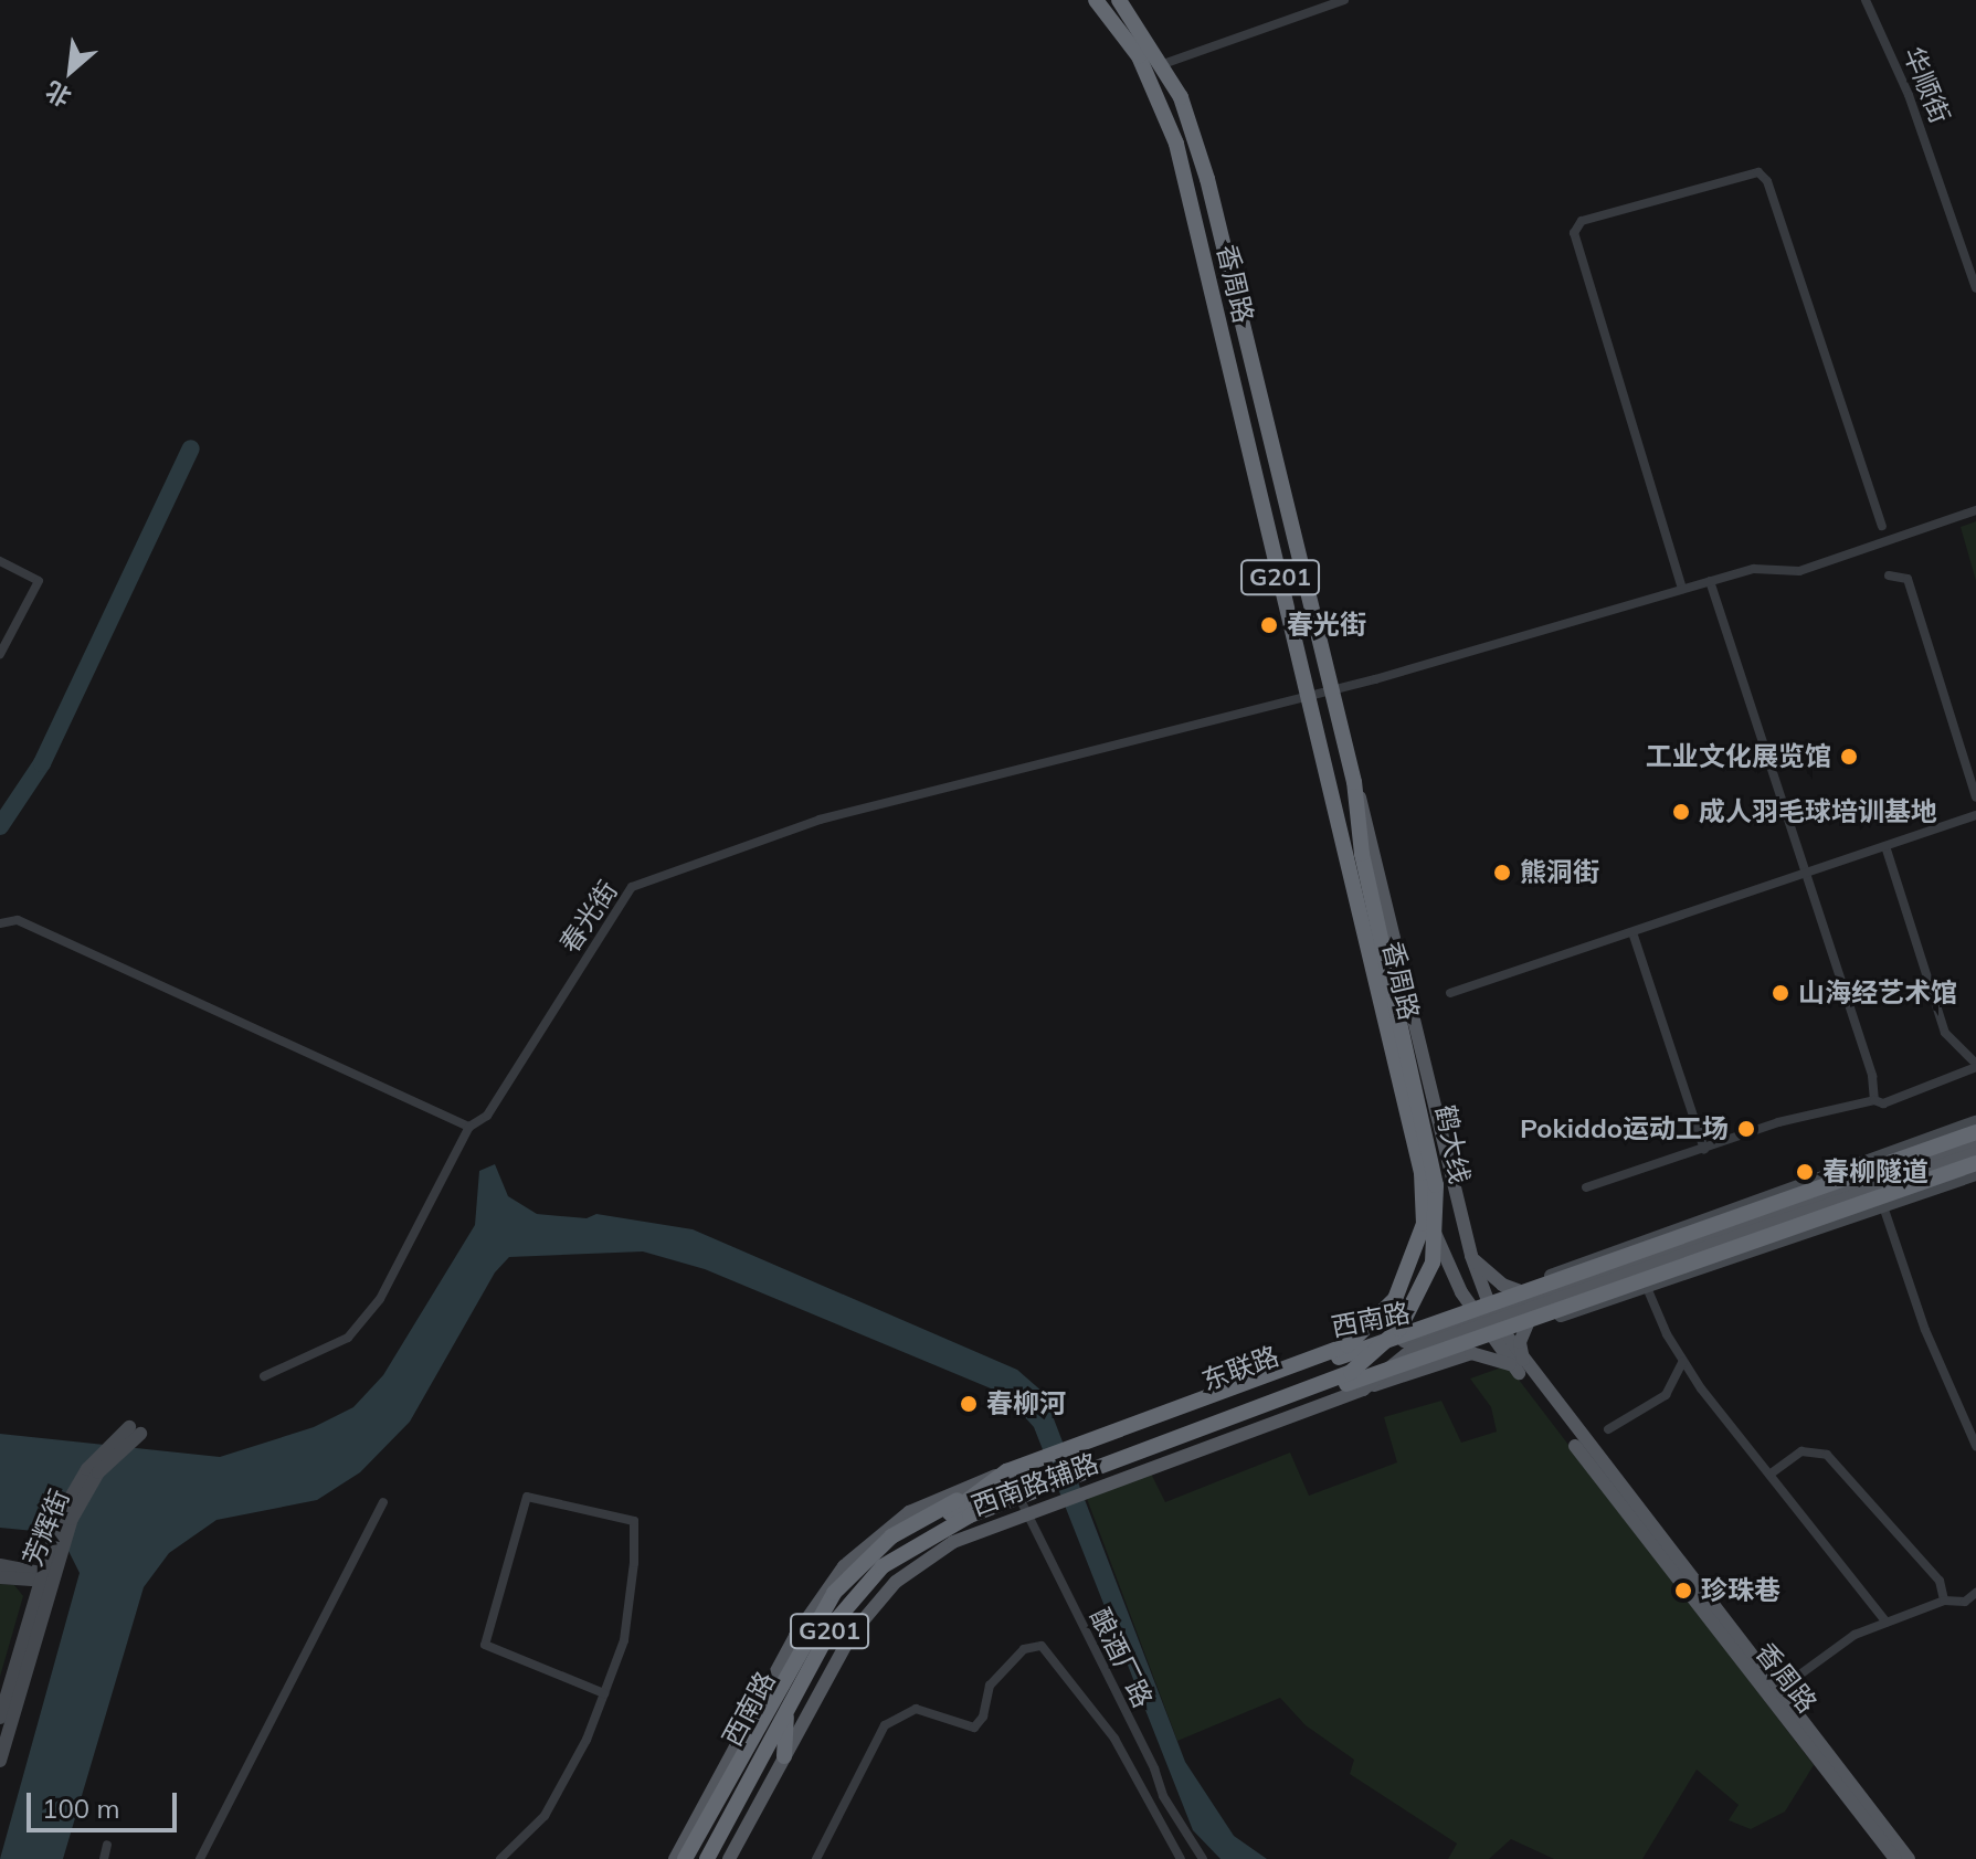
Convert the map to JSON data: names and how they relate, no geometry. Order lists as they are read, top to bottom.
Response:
{
  "streets": {
    "highway": [
      "香周路",
      "G201",
      "鹤大线",
      "西南路",
      "东联路"
    ],
    "main road": ["西南路辅路", "芳辉街"],
    "street": ["华顺街", "春光街", "酿酒厂路"]
  },
  "crossings": [
    ["香周路", "春光街"],
    ["香周路", "鹤大线"],
    ["香周路", "东联路"],
    ["香周路", "西南路辅路"],
    ["鹤大线", "西南路"],
    ["西南路", "西南路辅路"],
    ["西南路", "酿酒厂路"],
    ["东联路", "西南路辅路"],
    ["西南路辅路", "酿酒厂路"]
  ],
  "places": [
    "春光街",
    "工业文化展览馆",
    "成人羽毛球培训基地",
    "熊洞街",
    "山海经艺术馆",
    "Pokiddo运动工场",
    "春柳隧道",
    "春柳河",
    "珍珠巷"
  ],
  "scale_bar": "100 m",
  "north": "bottom left"
}
